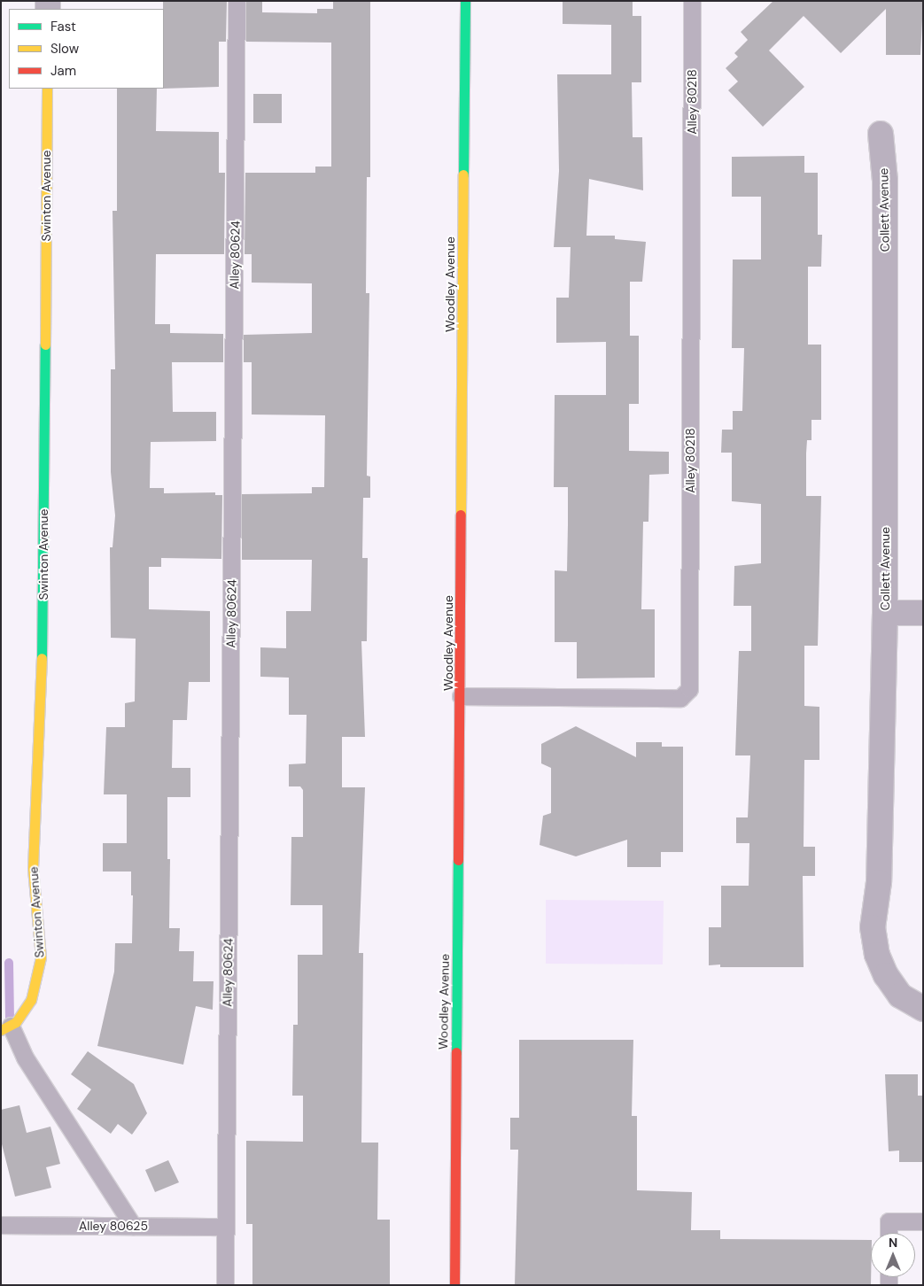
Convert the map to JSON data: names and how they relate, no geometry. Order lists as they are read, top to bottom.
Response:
{
  "streets": {
    "main road": ["Swinton Avenue", "Woodley Avenue"],
    "street": ["Collett Avenue"],
    "lane": ["Alley 80218", "Alley 80624", "Alley 80625"]
  },
  "crossings": [
    ["Alley 80218", "Woodley Avenue"],
    ["Alley 80624", "Alley 80625"]
  ],
  "legend": ["Fast", "Slow", "Jam"],
  "north": "top"
}
